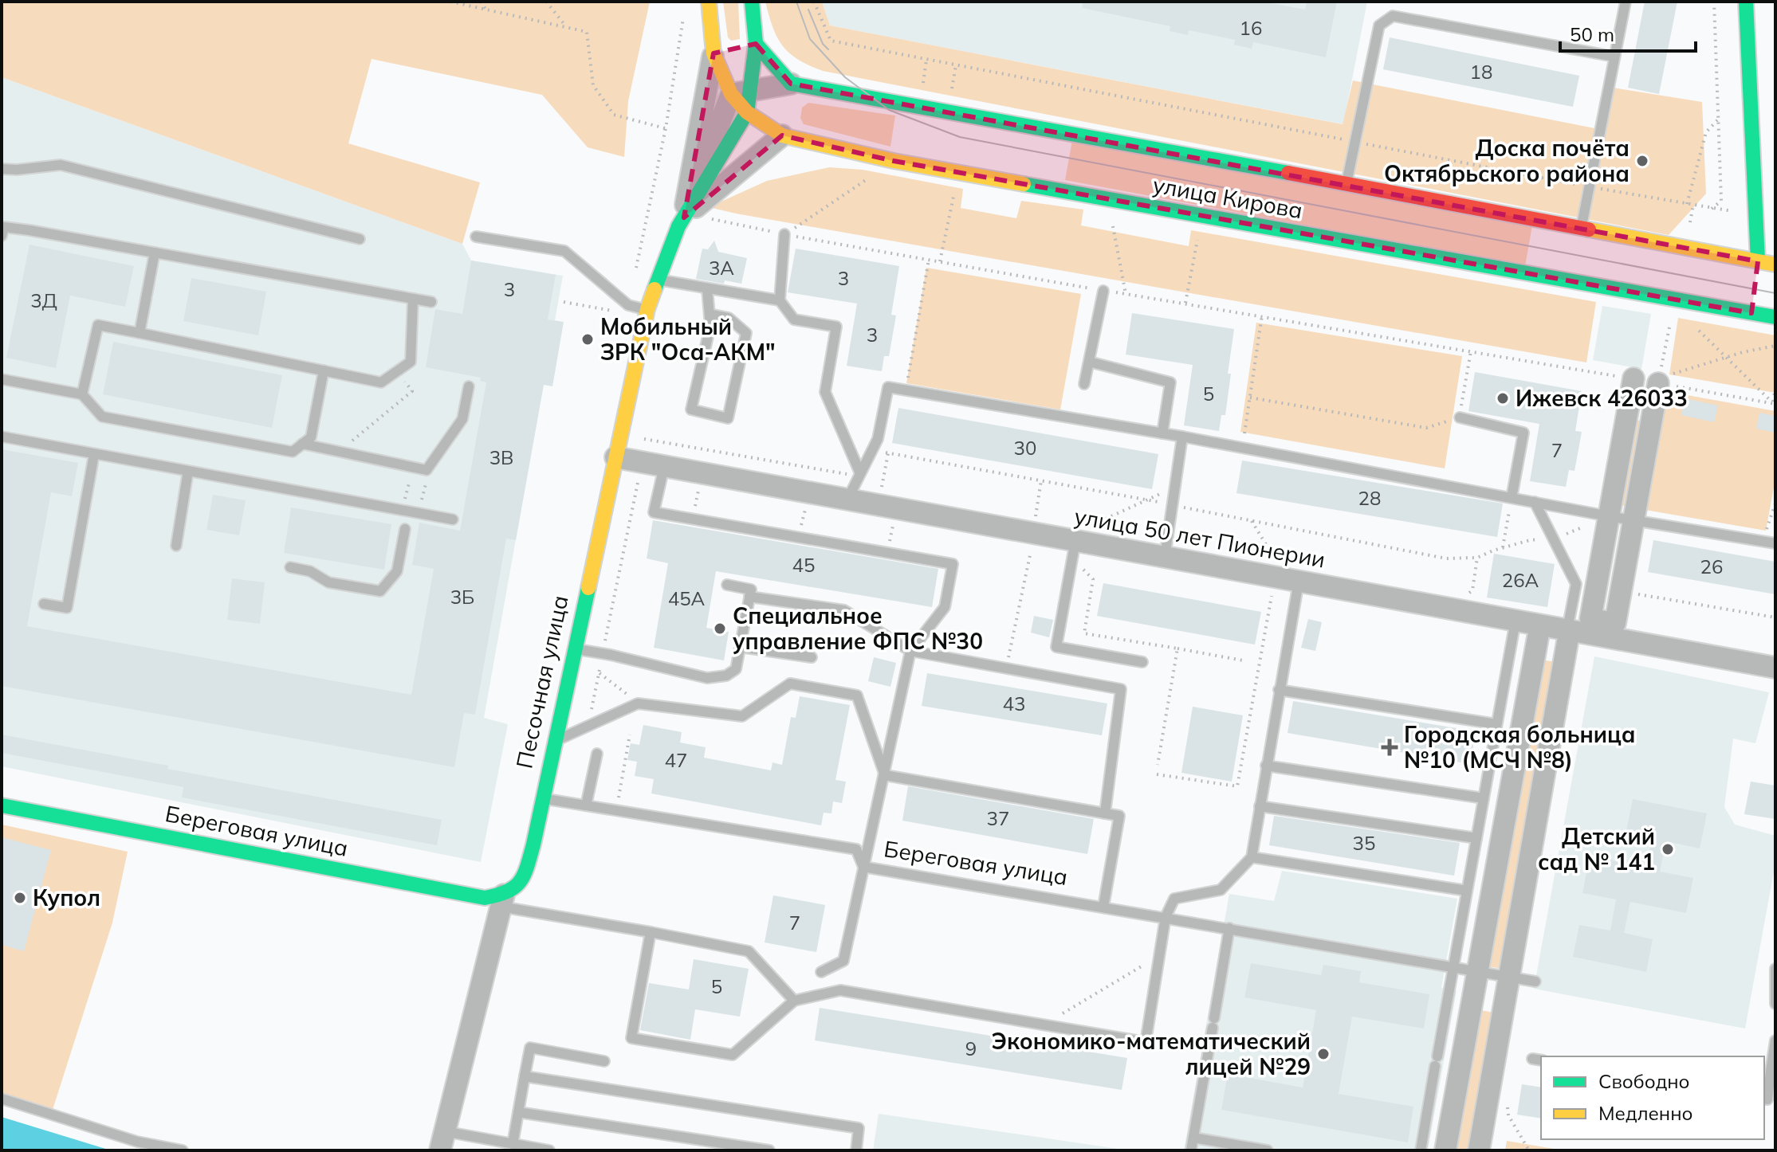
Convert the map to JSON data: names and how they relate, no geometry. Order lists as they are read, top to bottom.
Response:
{
  "streets": {
    "main road": ["улица Кирова", "Песочная улица", "Береговая улица"],
    "street": ["улица 50 лет Пионерии"]
  },
  "crossings": [
    ["улица Кирова", "Песочная улица"],
    ["улица 50 лет Пионерии", "Песочная улица"],
    ["Песочная улица", "Береговая улица"]
  ],
  "places": {
    "other": [
      "Доска почёта Октябрьского района",
      "Мобильный ЗРК \"Оса-АКМ\"",
      "Ижевск 426033",
      "Специальное управление ФПС №30",
      "Детский сад № 141",
      "Купол",
      "Экономико-математический лицей №29"
    ],
    "health": ["Городская больница №10 (МСЧ №8)"]
  },
  "house_numbers": [
    "16",
    "18",
    "3А",
    "3",
    "3",
    "3Д",
    "3",
    "5",
    "30",
    "7",
    "3В",
    "28",
    "45",
    "26",
    "26А",
    "3Б",
    "45А",
    "43",
    "47",
    "37",
    "35",
    "7",
    "5",
    "9"
  ],
  "legend": ["Свободно", "Медленно"],
  "scale_bar": "50 m"
}
